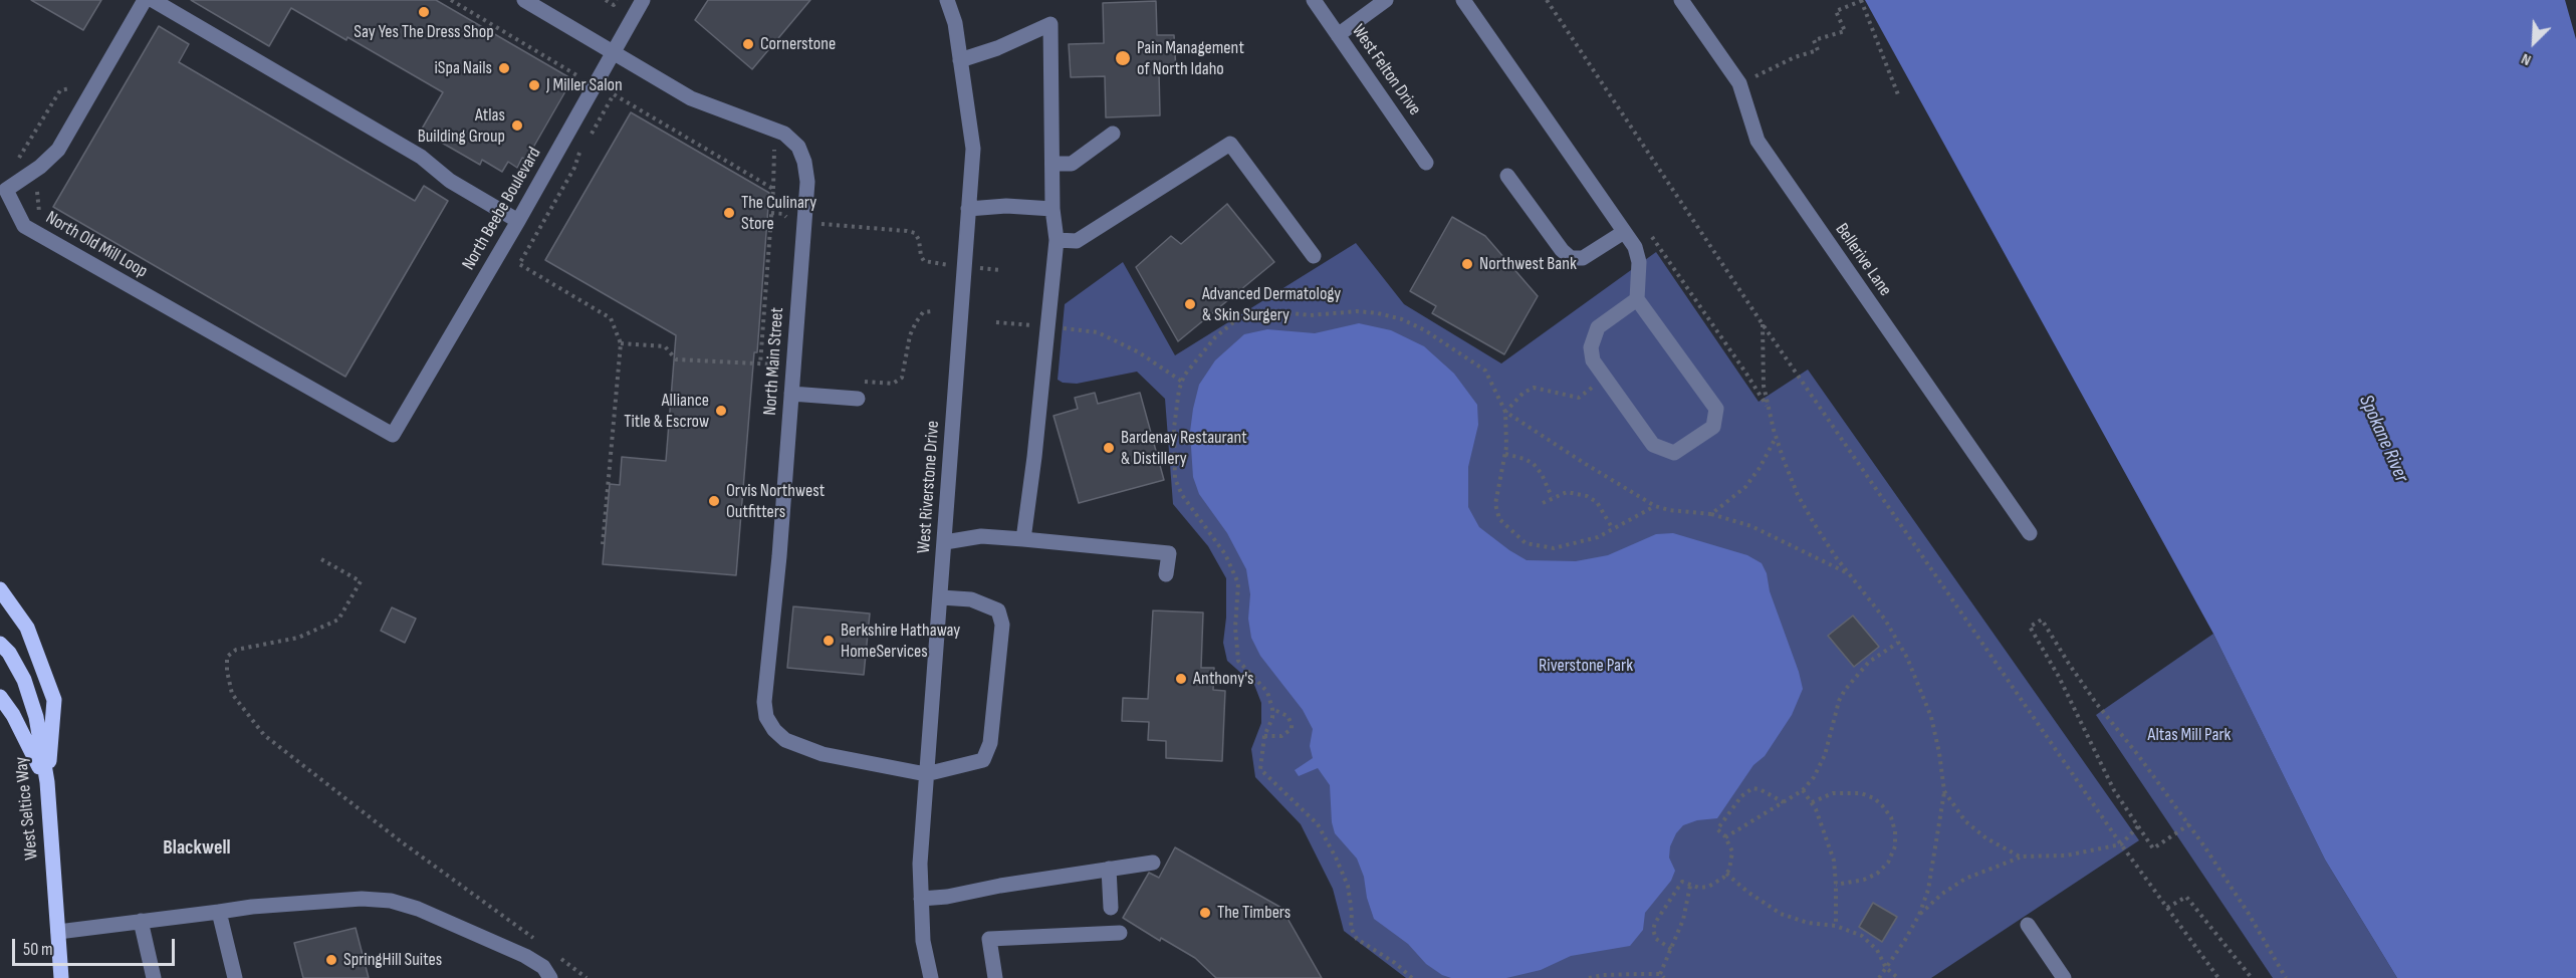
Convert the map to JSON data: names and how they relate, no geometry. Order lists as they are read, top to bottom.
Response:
{
  "streets": {
    "main road": ["West Seltice Way"],
    "street": [
      "West Felton Drive",
      "North Beebe Boulevard",
      "North Old Mill Loop",
      "Bellerive Lane",
      "North Main Street",
      "West Riverstone Drive"
    ]
  },
  "crossings": [
    ["North Beebe Boulevard", "North Old Mill Loop"],
    ["North Beebe Boulevard", "North Main Street"],
    ["North Main Street", "West Riverstone Drive"]
  ],
  "districts": ["Blackwell"],
  "water": ["Spokane River"],
  "parks": ["Riverstone Park", "Altas Mill Park"],
  "places": [
    "Say Yes The Dress Shop",
    "Cornerstone",
    "Pain Management of North Idaho",
    "iSpa Nails",
    "J Miller Salon",
    "Atlas Building Group",
    "The Culinary Store",
    "Northwest Bank",
    "Advanced Dermatology & Skin Surgery",
    "Alliance Title & Escrow",
    "Bardenay Restaurant & Distillery",
    "Orvis Northwest Outfitters",
    "Berkshire Hathaway HomeServices",
    "Anthony's",
    "The Timbers",
    "SpringHill Suites"
  ],
  "scale_bar": "50 m",
  "north": "bottom left"
}
